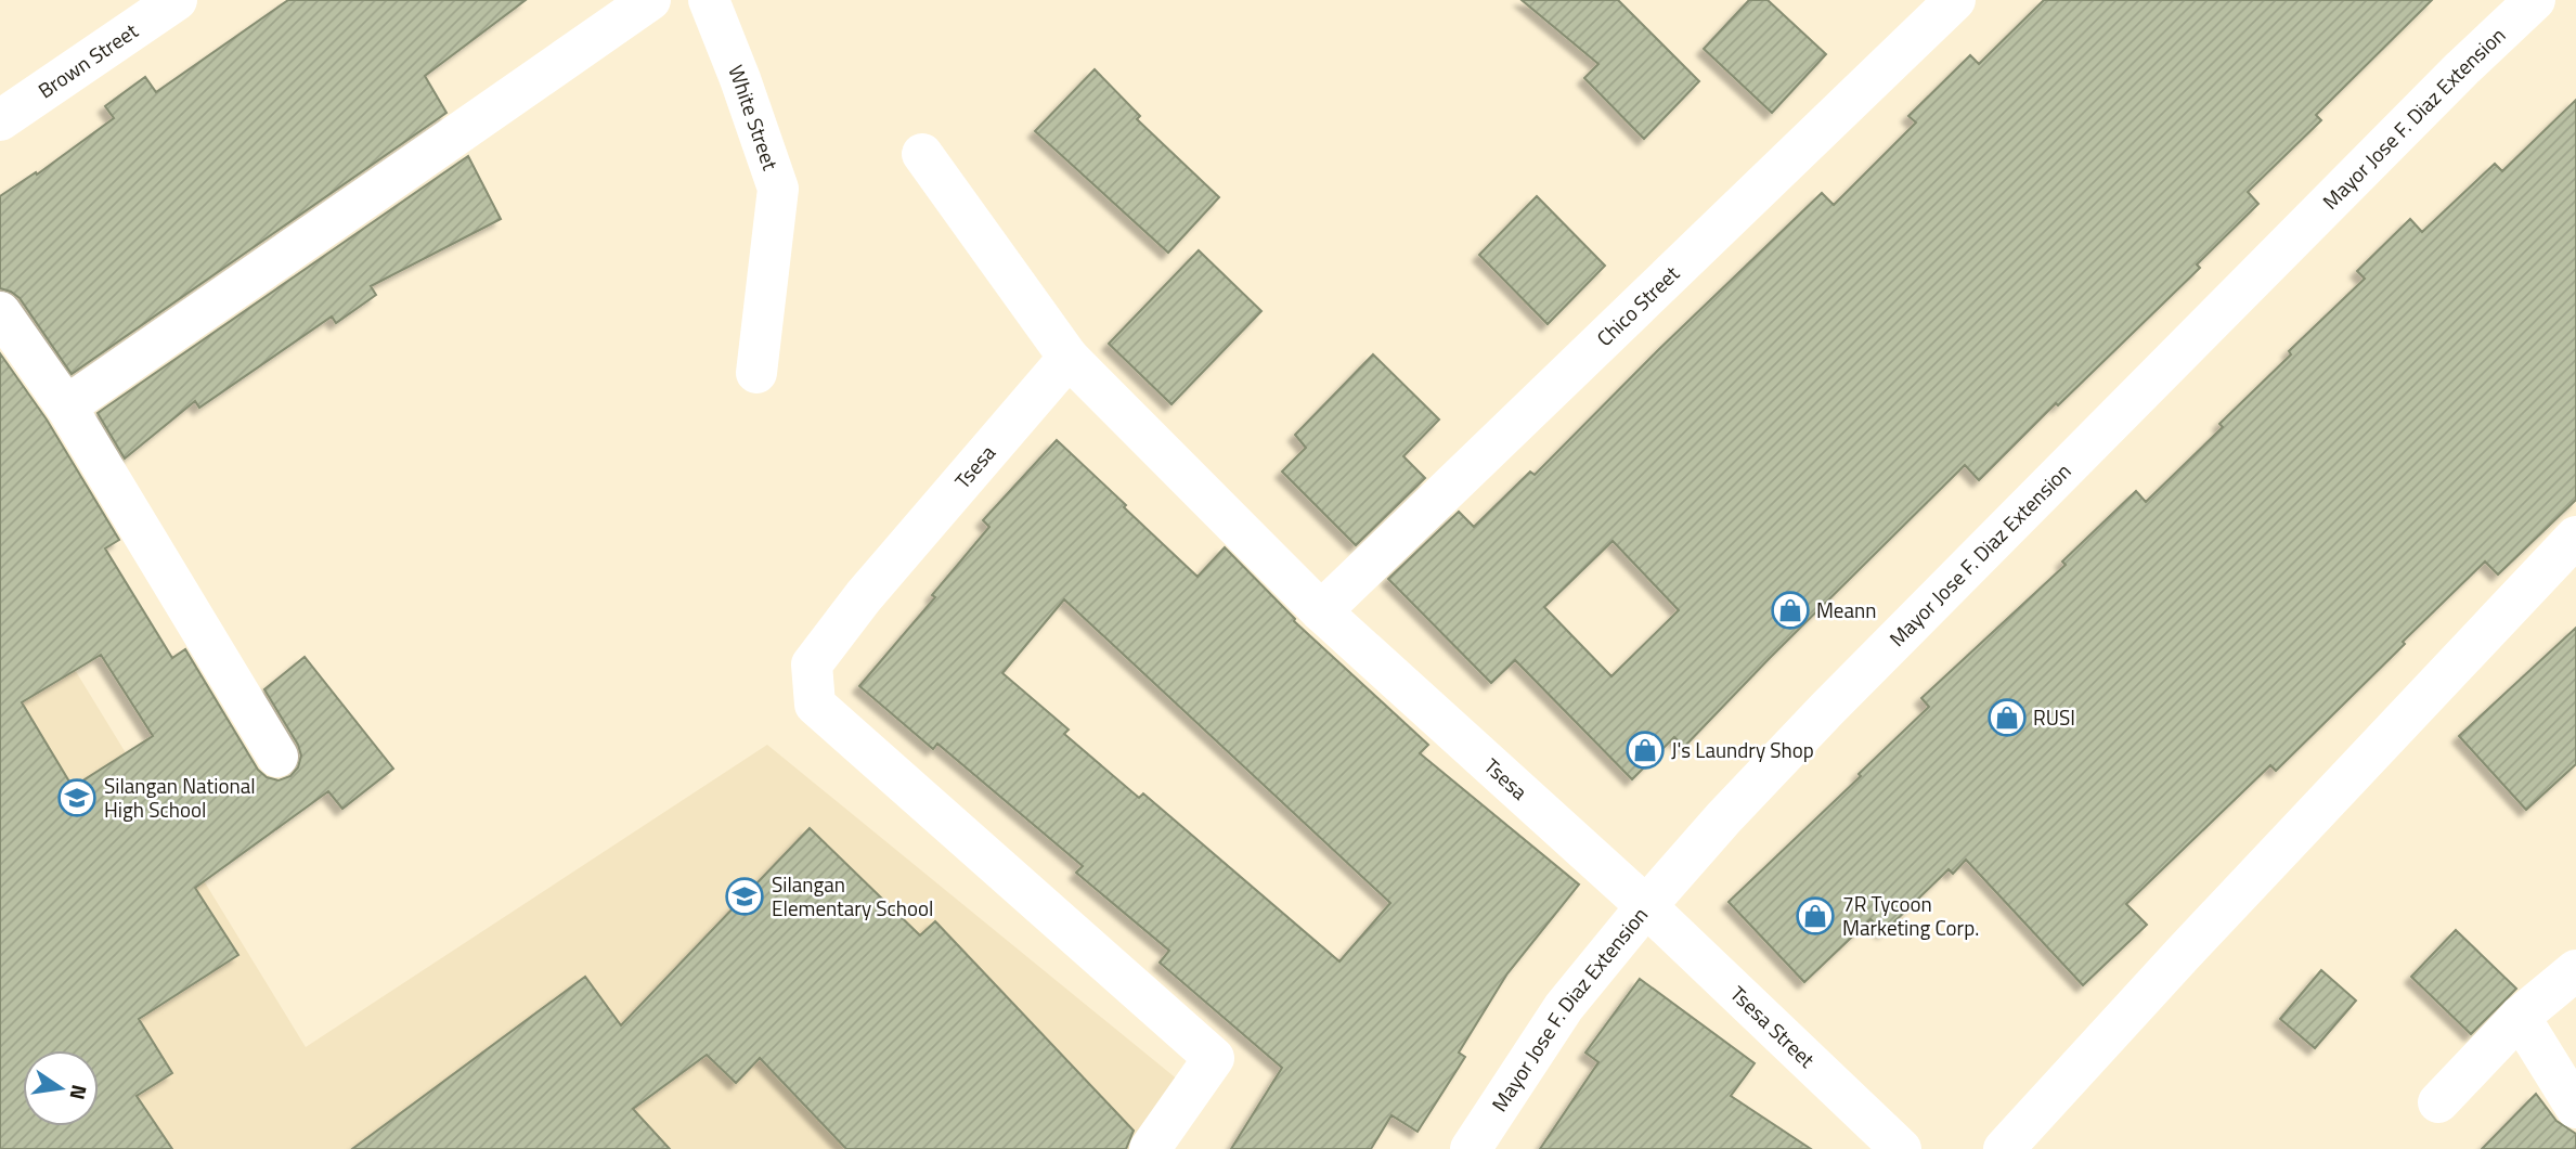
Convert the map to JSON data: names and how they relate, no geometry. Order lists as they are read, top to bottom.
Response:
{
  "streets": {
    "street": [
      "Brown Street",
      "White Street",
      "Mayor Jose F. Diaz Extension",
      "Chico Street",
      "Tsesa",
      "Tsesa Street"
    ]
  },
  "crossings": [
    ["Mayor Jose F. Diaz Extension", "Tsesa"],
    ["Mayor Jose F. Diaz Extension", "Tsesa Street"],
    ["Chico Street", "Tsesa"],
    ["Tsesa", "Tsesa Street"]
  ],
  "places": {
    "shop": [
      "Meann",
      "RUSI",
      "J's Laundry Shop",
      "7R Tycoon Marketing Corp."
    ],
    "school or university": ["Silangan National High School", "Silangan Elementary School"]
  },
  "north": "right"
}
